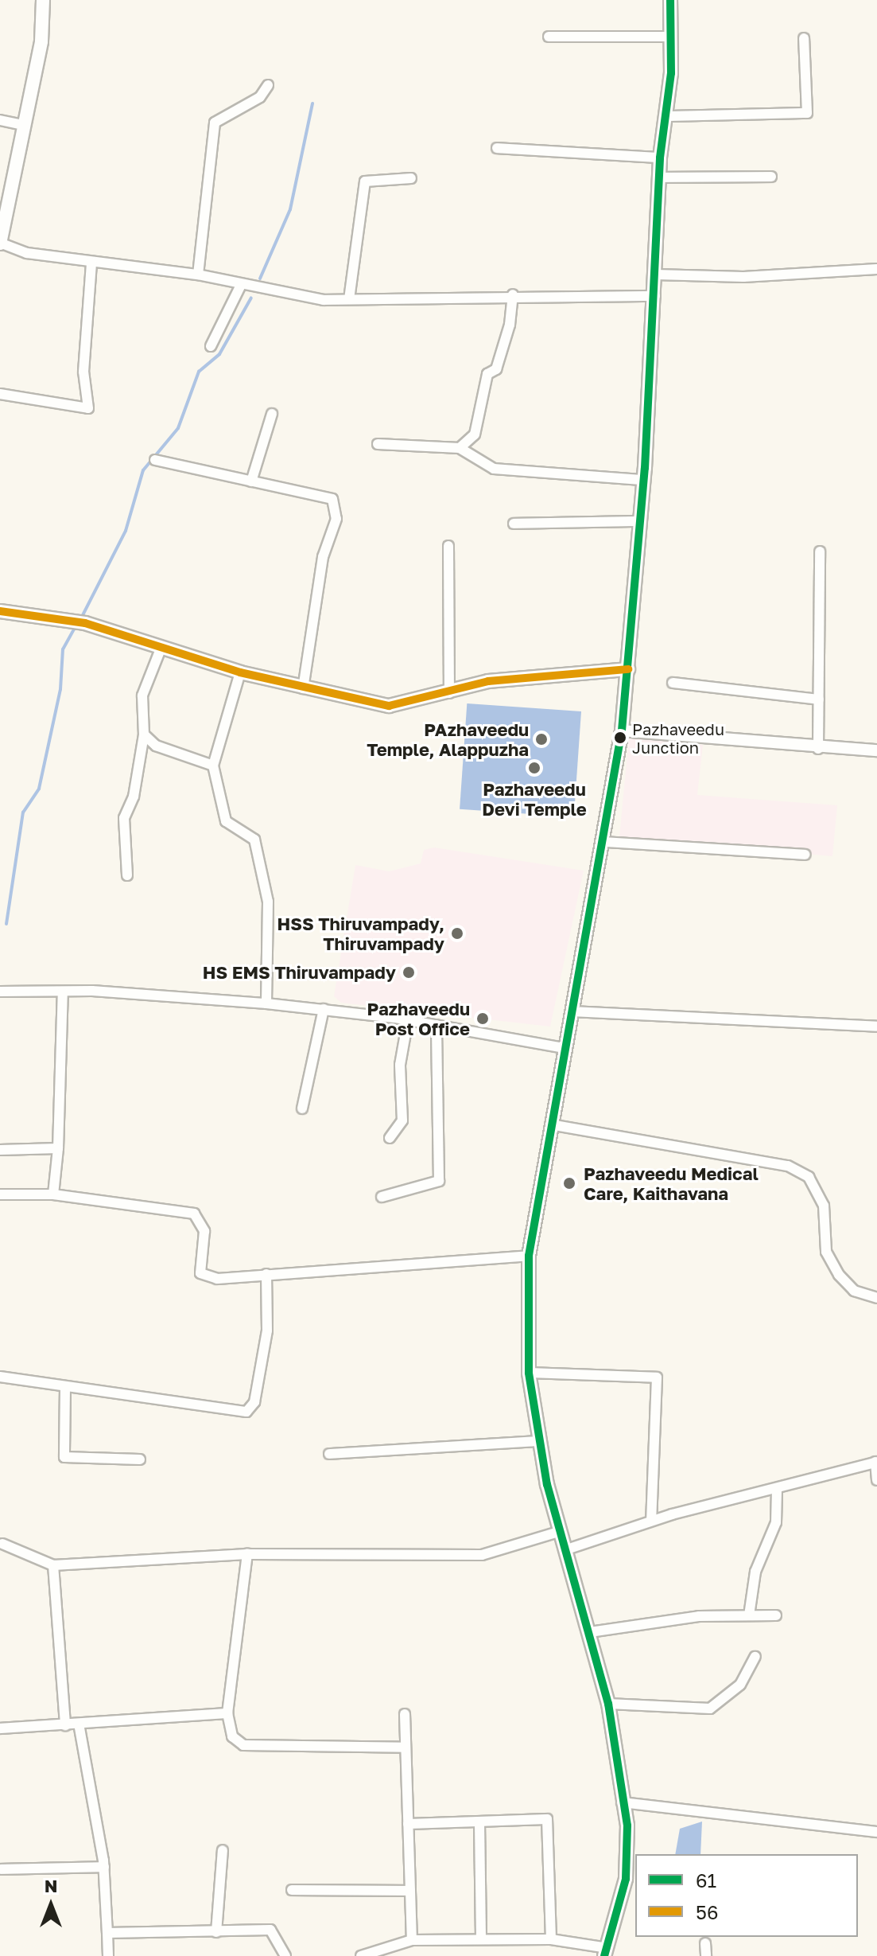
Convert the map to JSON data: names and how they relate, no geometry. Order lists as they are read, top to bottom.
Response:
{
  "places": [
    "Pazhaveedu Junction",
    "PAzhaveedu Temple, Alappuzha",
    "Pazhaveedu Devi Temple",
    "HSS Thiruvampady, Thiruvampady",
    "HS EMS Thiruvampady",
    "Pazhaveedu Post Office",
    "Pazhaveedu Medical Care, Kaithavana"
  ],
  "lines": ["transit line 61", "transit line 56"],
  "legend": ["61", "56"],
  "north": "top"
}
